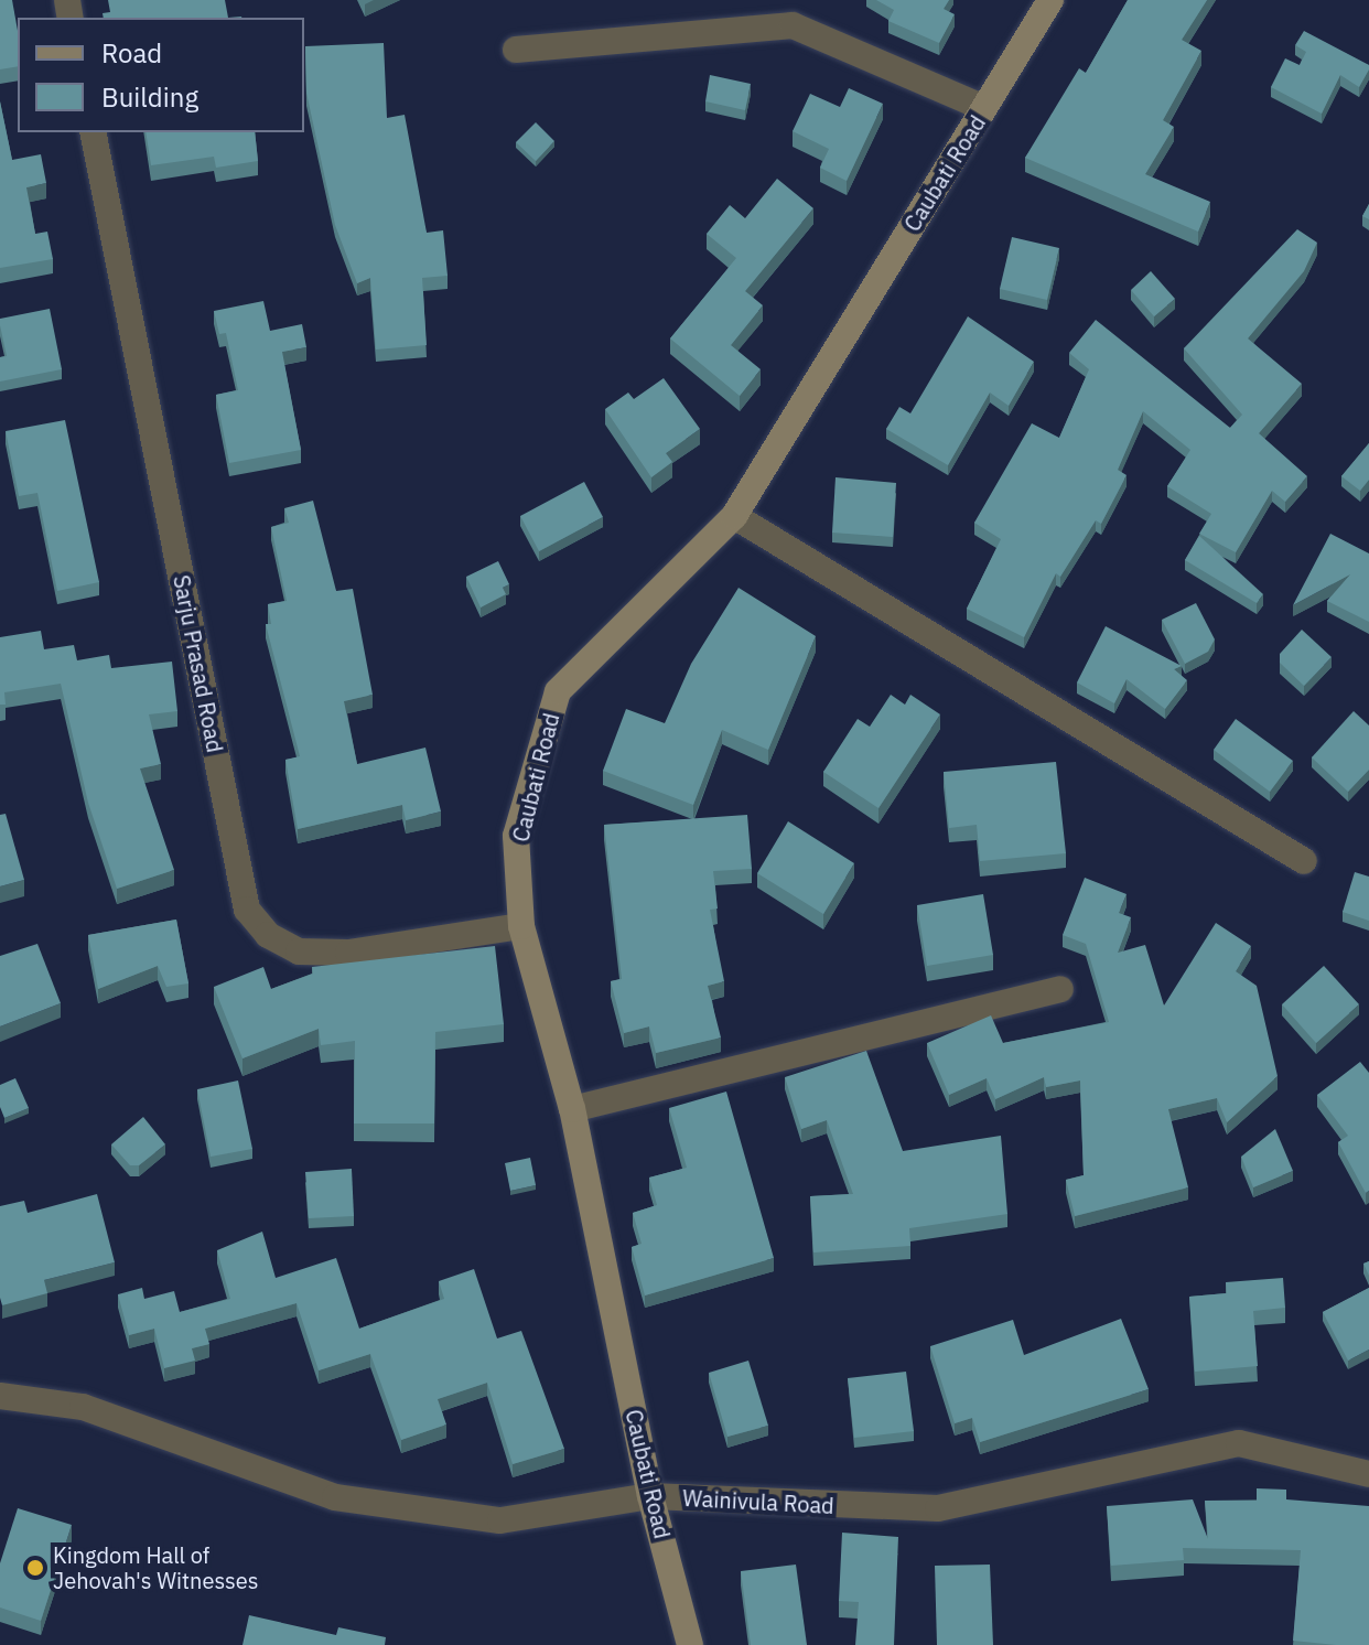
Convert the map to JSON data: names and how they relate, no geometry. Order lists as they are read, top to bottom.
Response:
{
  "streets": {
    "street": ["Caubati Road", "Sarju Prasad Road", "Wainivula Road"]
  },
  "crossings": [
    ["Caubati Road", "Sarju Prasad Road"],
    ["Caubati Road", "Wainivula Road"]
  ],
  "places": ["Kingdom Hall of Jehovah's Witnesses"],
  "legend": ["Road", "Building"]
}
